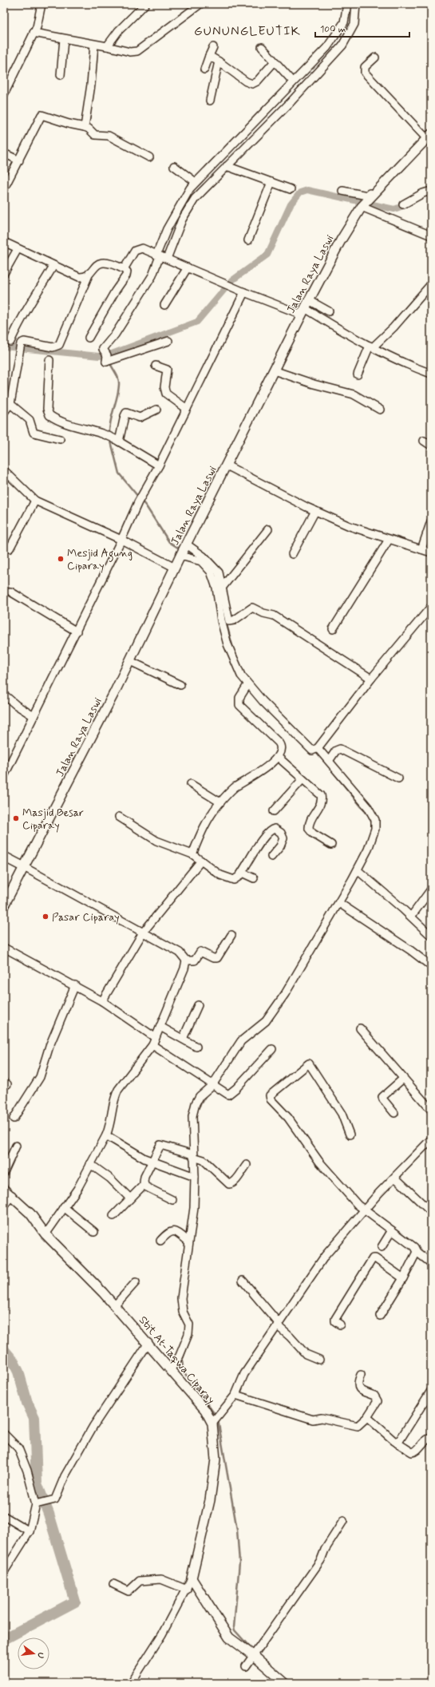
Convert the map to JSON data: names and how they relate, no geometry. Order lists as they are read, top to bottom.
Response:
{
  "streets": {
    "main road": ["Jalan Raya Laswi", "Stit At-Taqwa Ciparay"]
  },
  "districts": ["GUNUNGLEUTIK"],
  "places": ["Mesjid Agung Ciparay", "Masjid Besar Ciparay", "Pasar Ciparay"],
  "scale_bar": "100 m",
  "north": "right"
}
